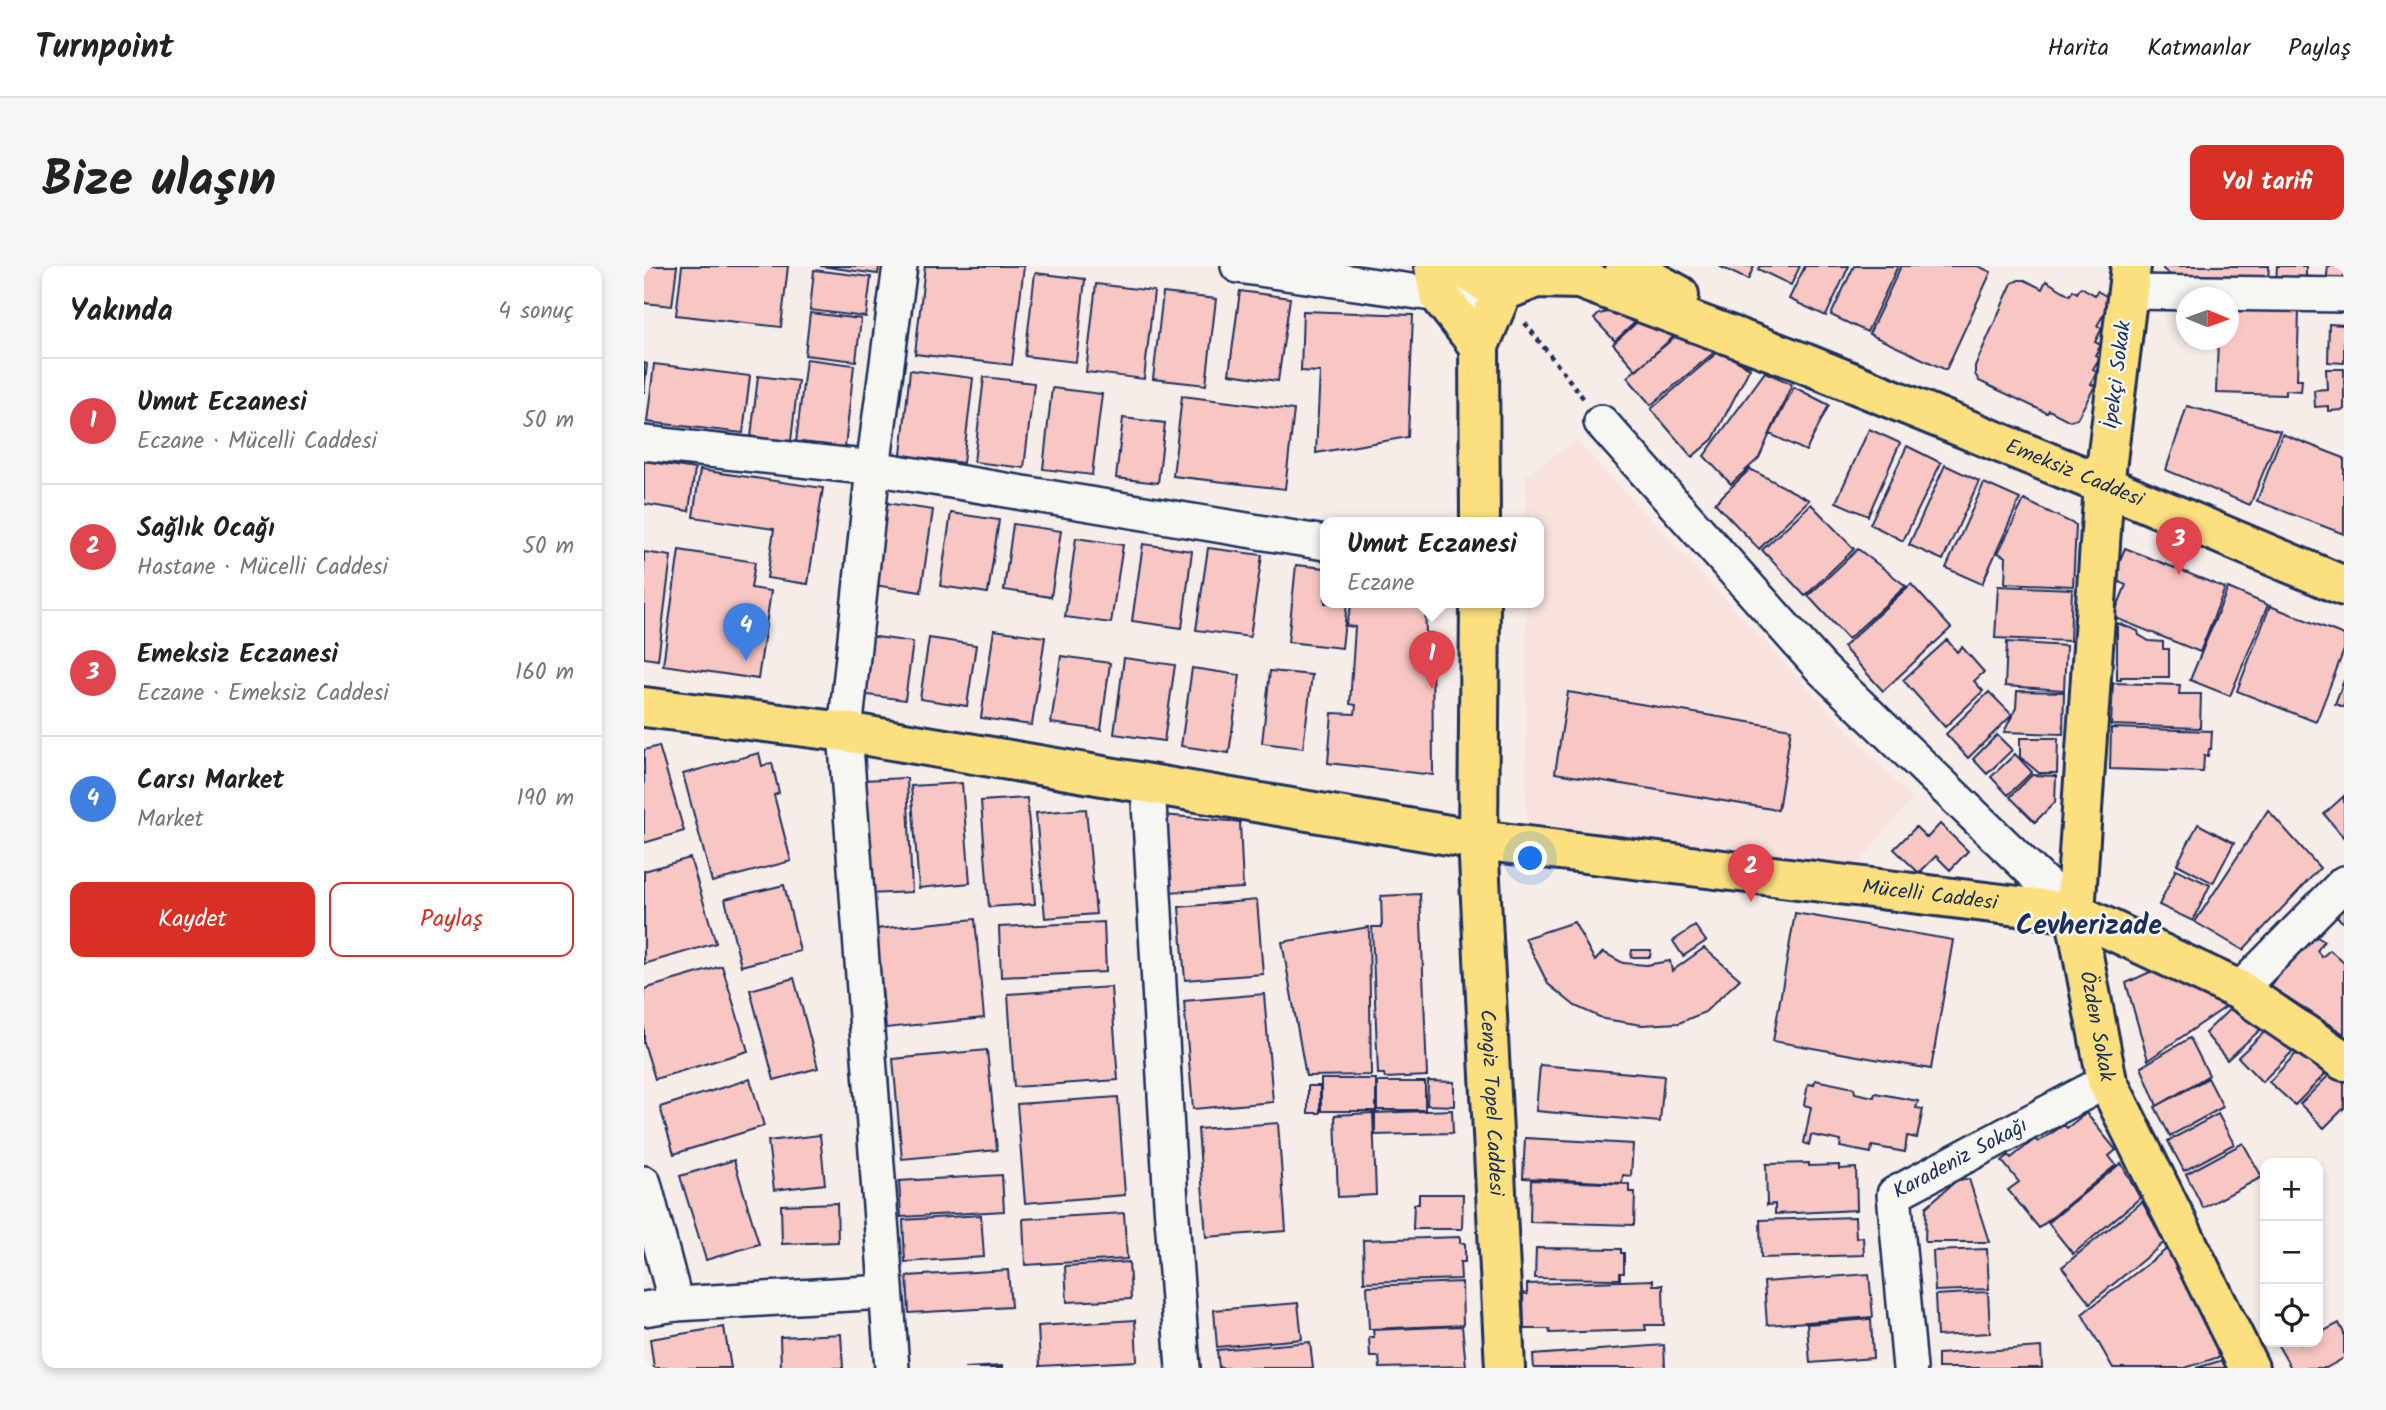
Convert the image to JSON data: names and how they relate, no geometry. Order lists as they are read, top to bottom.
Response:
{
  "streets": {
    "main road": [
      "İpekçi Sokak",
      "Emeksiz Caddesi",
      "Mücelli Caddesi",
      "Özden Sokak",
      "Cengiz Topel Caddesi"
    ],
    "street": ["Karadeniz Sokağı"]
  },
  "crossings": [
    ["İpekçi Sokak", "Emeksiz Caddesi"],
    ["İpekçi Sokak", "Özden Sokak"],
    ["Emeksiz Caddesi", "Özden Sokak"],
    ["Mücelli Caddesi", "Özden Sokak"],
    ["Mücelli Caddesi", "Cengiz Topel Caddesi"],
    ["Özden Sokak", "Karadeniz Sokağı"]
  ],
  "districts": ["Cevherizade"],
  "north": "right",
  "page": {
    "header": "Turnpoint",
    "nav": ["Harita", "Katmanlar", "Paylaş"],
    "title": "Bize ulaşın",
    "buttons": [
      "Yol tarifi",
      ["Kaydet", "Paylaş"]
    ],
    "heading": ["Yakında", "4 sonuç"],
    "list": [
      {
        "mark": "1",
        "name": "Umut Eczanesi",
        "note": "Eczane · Mücelli Caddesi",
        "value": "50 m"
      },
      {
        "mark": "2",
        "name": "Sağlık Ocağı",
        "note": "Hastane · Mücelli Caddesi",
        "value": "50 m"
      },
      {
        "mark": "3",
        "name": "Emeksiz Eczanesi",
        "note": "Eczane · Emeksiz Caddesi",
        "value": "160 m"
      },
      {
        "mark": "4",
        "name": "Carsı Market",
        "note": "Market",
        "value": "190 m"
      }
    ],
    "popup": ["Umut Eczanesi", "Eczane"],
    "pins": [
      "3",
      "4",
      "1",
      "2"
    ],
    "map_buttons": ["+", "−"]
  }
}
